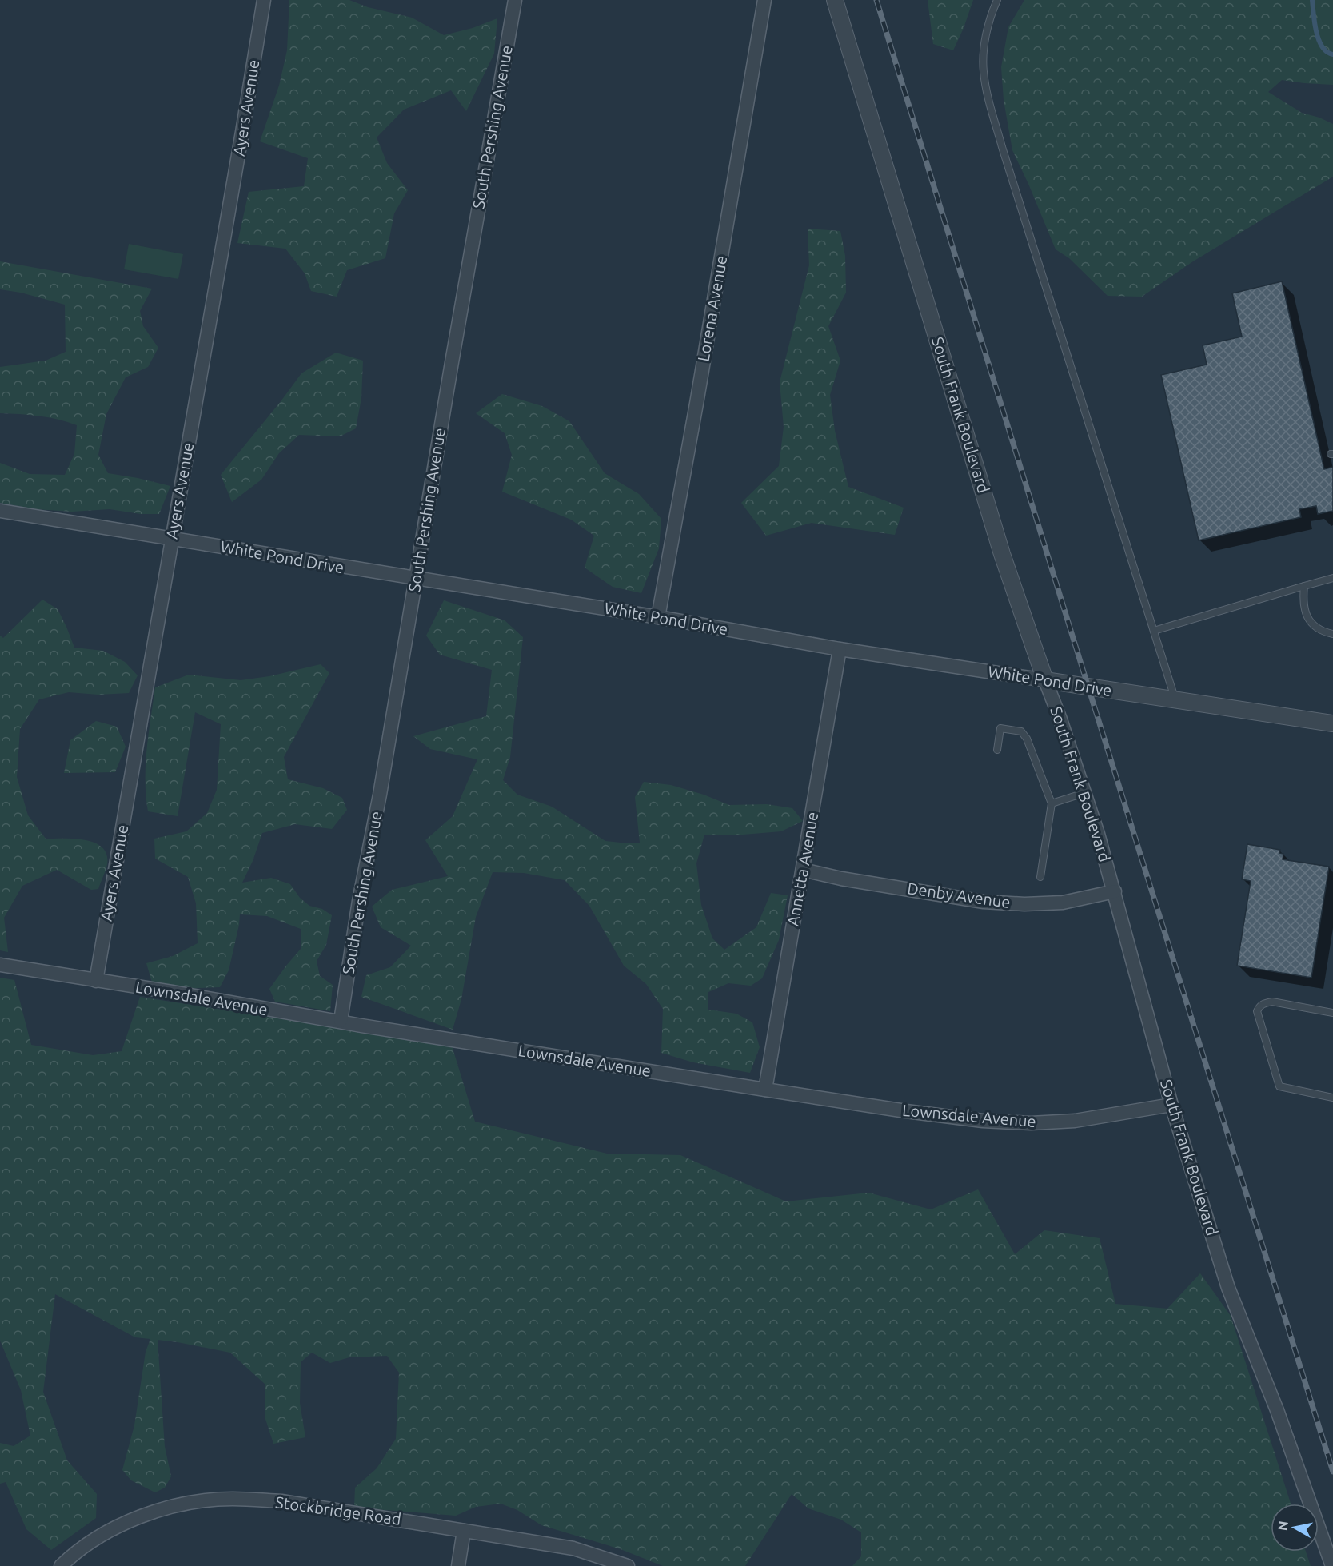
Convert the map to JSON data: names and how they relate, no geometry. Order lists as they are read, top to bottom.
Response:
{
  "streets": {
    "street": [
      "Ayers Avenue",
      "South Pershing Avenue",
      "Lorena Avenue",
      "South Frank Boulevard",
      "White Pond Drive",
      "Annetta Avenue",
      "Denby Avenue",
      "Lownsdale Avenue",
      "Stockbridge Road"
    ]
  },
  "crossings": [
    ["Ayers Avenue", "White Pond Drive"],
    ["Ayers Avenue", "Lownsdale Avenue"],
    ["South Pershing Avenue", "White Pond Drive"],
    ["South Pershing Avenue", "Lownsdale Avenue"],
    ["Lorena Avenue", "White Pond Drive"],
    ["South Frank Boulevard", "White Pond Drive"],
    ["South Frank Boulevard", "Denby Avenue"],
    ["South Frank Boulevard", "Lownsdale Avenue"],
    ["White Pond Drive", "Annetta Avenue"],
    ["Annetta Avenue", "Denby Avenue"],
    ["Annetta Avenue", "Lownsdale Avenue"]
  ],
  "north": "left"
}
